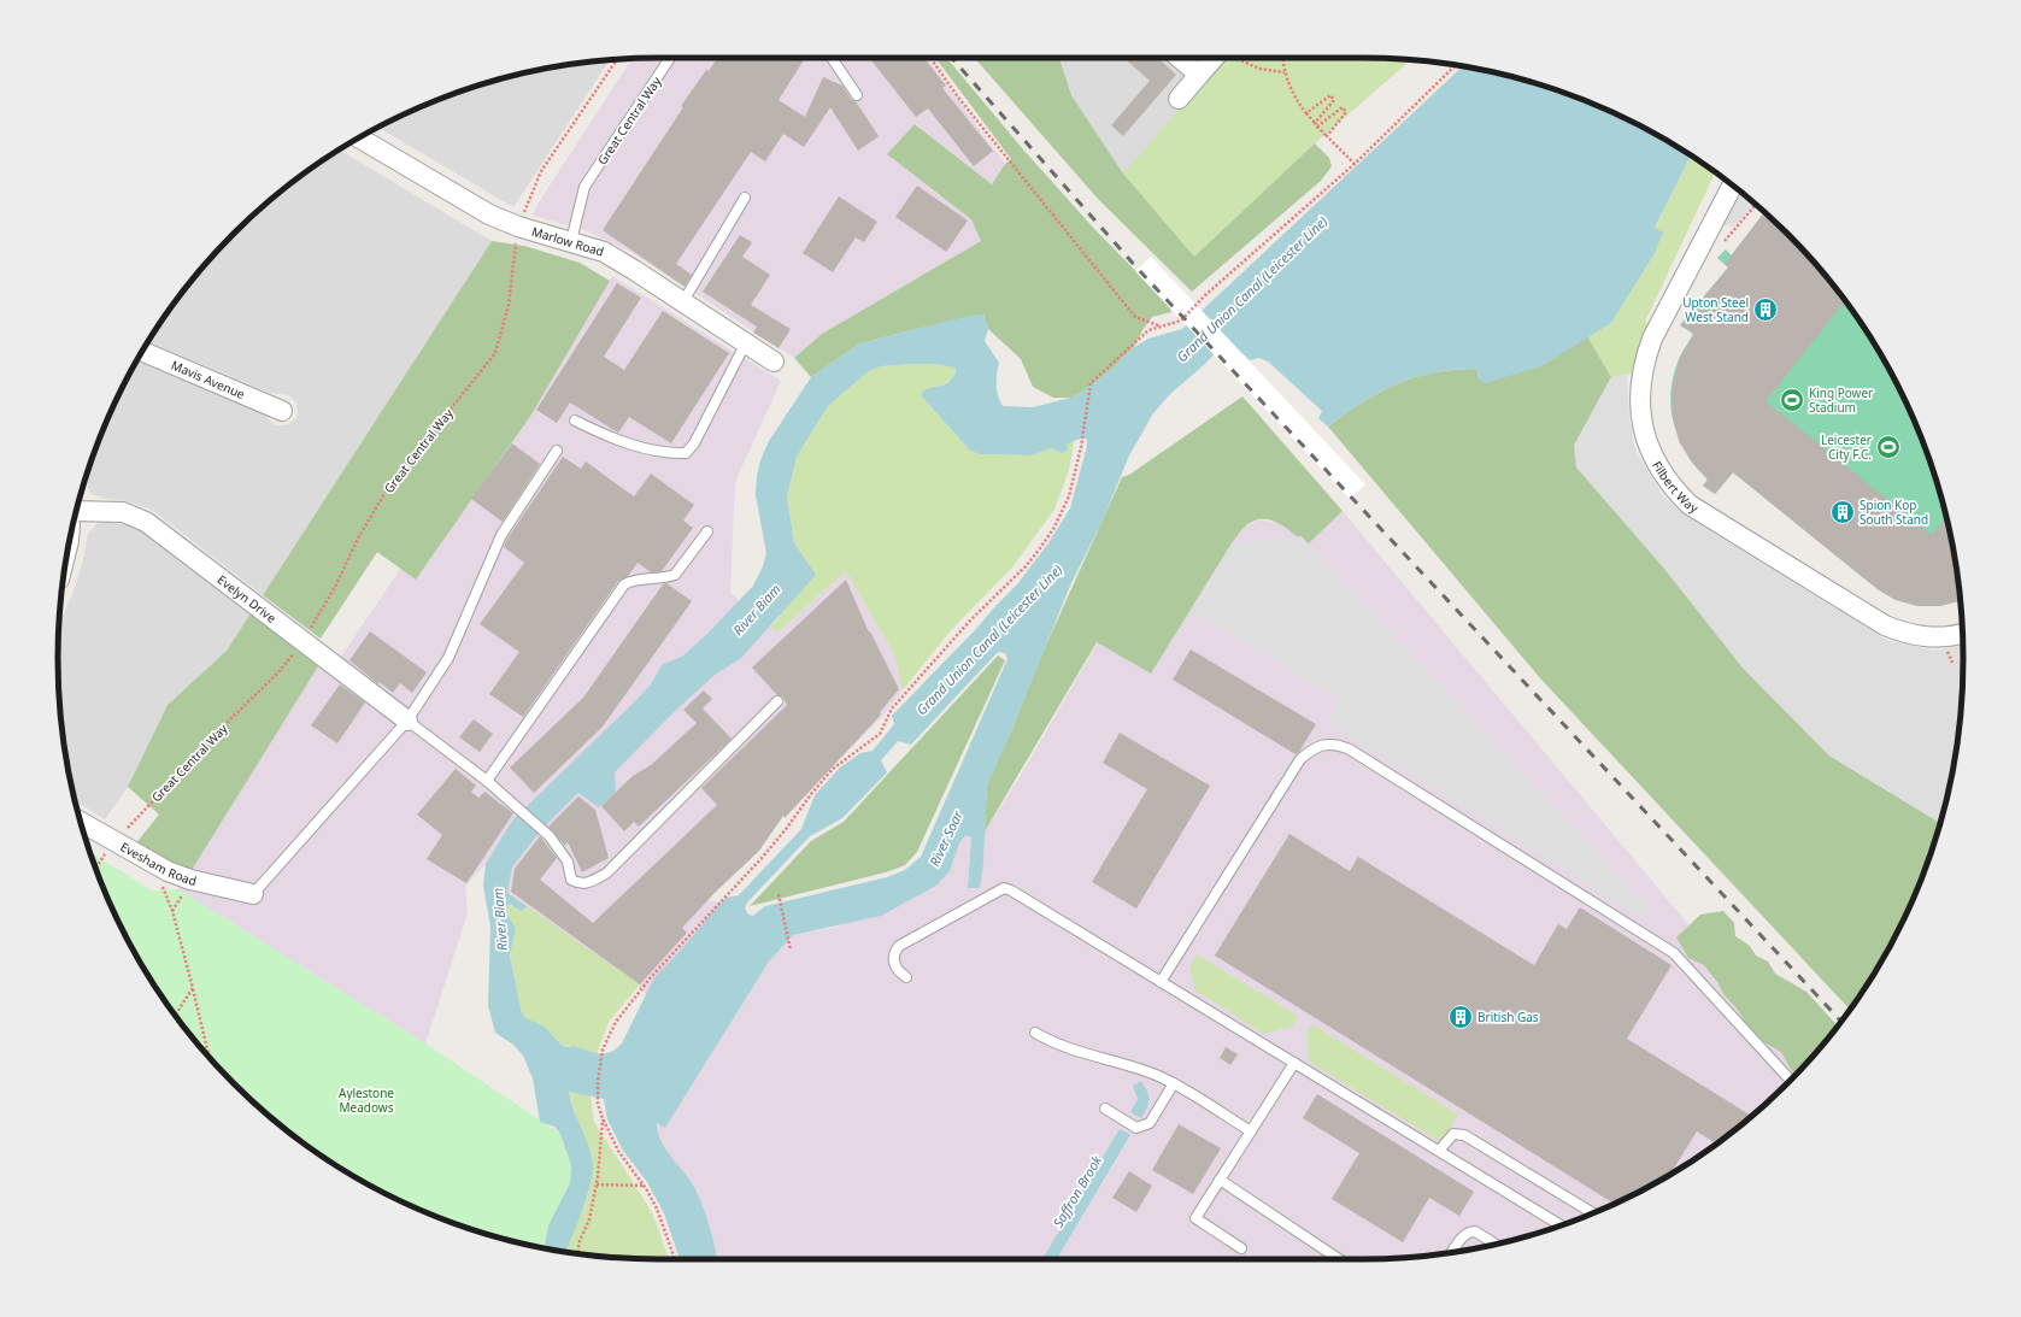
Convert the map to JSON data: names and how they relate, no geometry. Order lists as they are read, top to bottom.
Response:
{
  "streets": {
    "street": [
      "Marlow Road",
      "Mavis Avenue",
      "Filbert Way",
      "Evelyn Drive",
      "Evesham Road"
    ],
    "lane": ["Great Central Way"]
  },
  "crossings": [
    ["Great Central Way", "Marlow Road"],
    ["Great Central Way", "Evelyn Drive"],
    ["Great Central Way", "Evesham Road"]
  ],
  "water": [
    "Grand Union Canal (Leicester Line)",
    "River Biam",
    "River Soar",
    "Saffron Brook"
  ],
  "parks": ["Aylestone Meadows"],
  "places": {
    "building": ["Upton Steel West Stand", "Spion Kop South Stand", "British Gas"],
    "sports": ["King Power Stadium", "Leicester City F.C."]
  }
}
